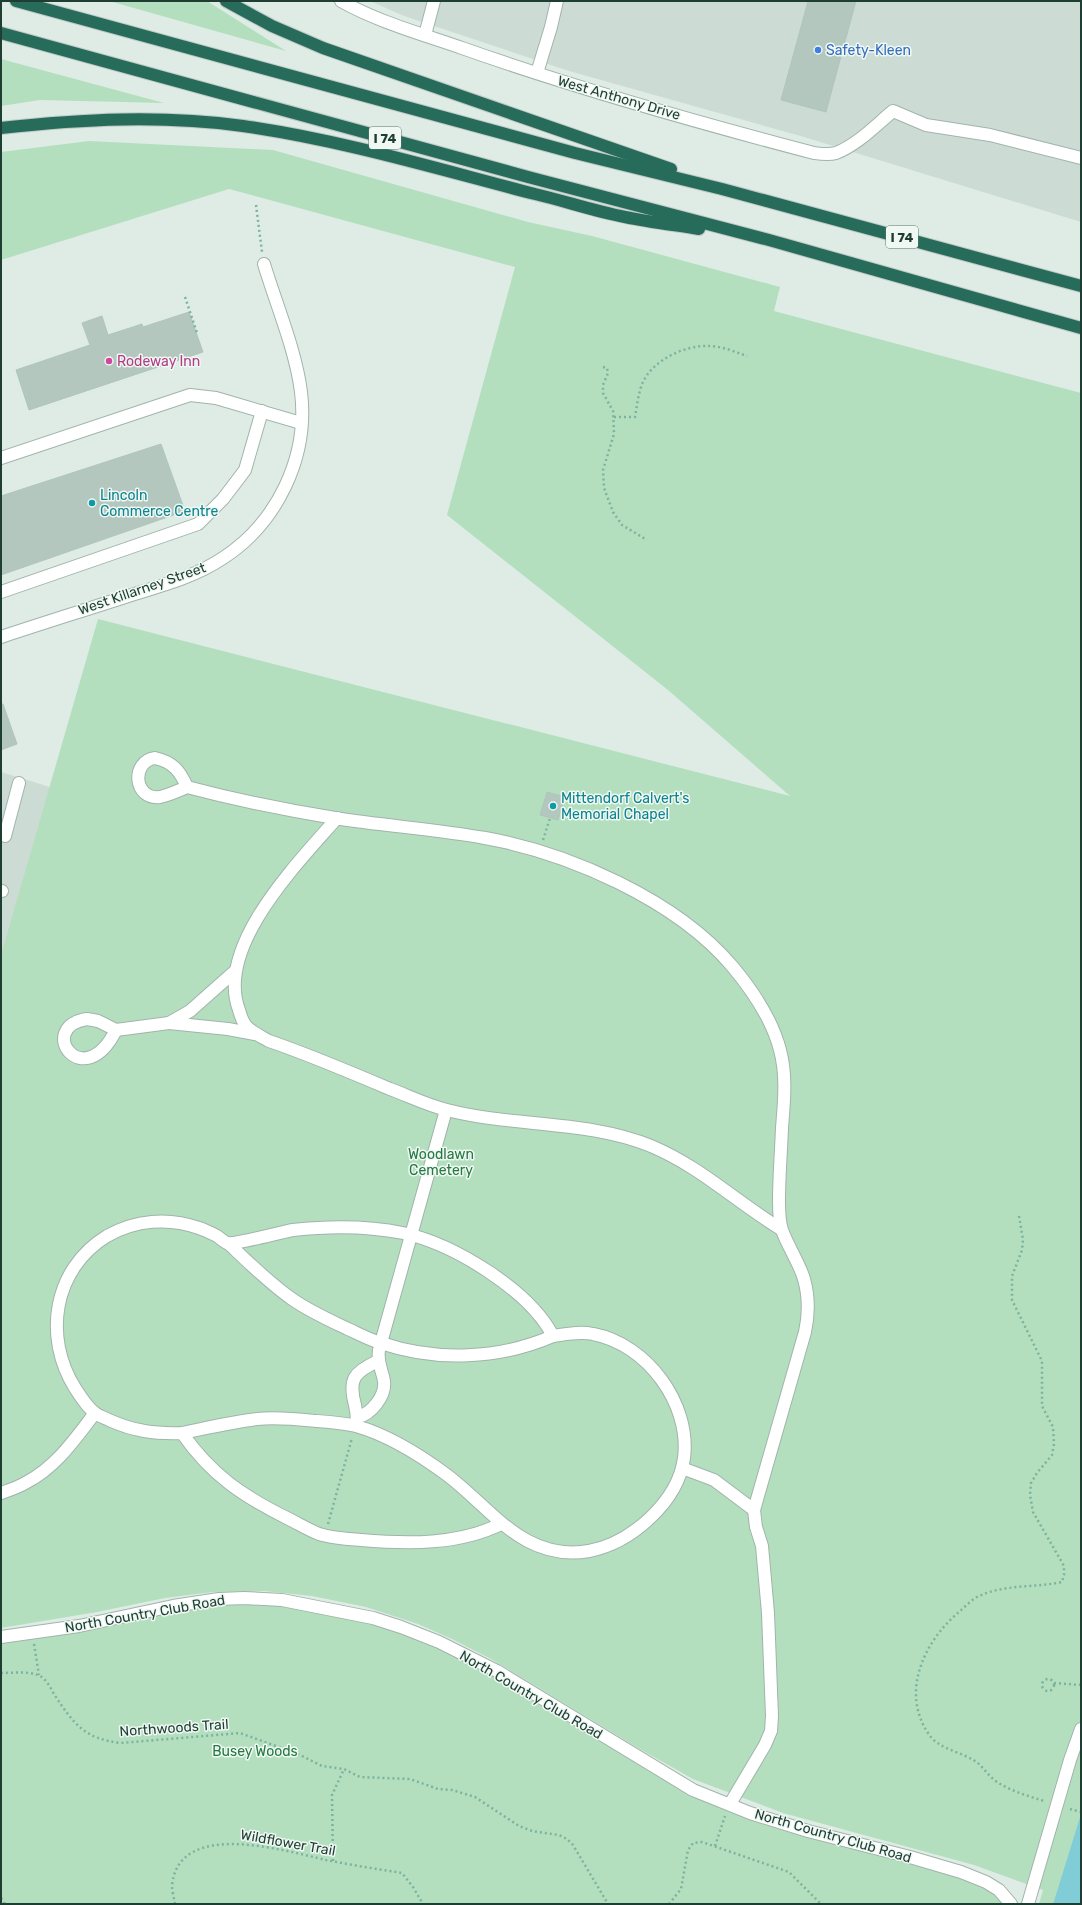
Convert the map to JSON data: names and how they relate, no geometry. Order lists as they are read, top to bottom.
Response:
{
  "streets": {
    "highway": ["I 74"],
    "street": ["West Anthony Drive", "West Killarney Street", "North Country Club Road"],
    "path": ["Northwoods Trail", "Wildflower Trail"]
  },
  "parks": ["Woodlawn Cemetery", "Busey Woods"],
  "places": [
    "Safety-Kleen",
    "Rodeway Inn",
    "Lincoln Commerce Centre",
    "Mittendorf Calvert's Memorial Chapel"
  ]
}
